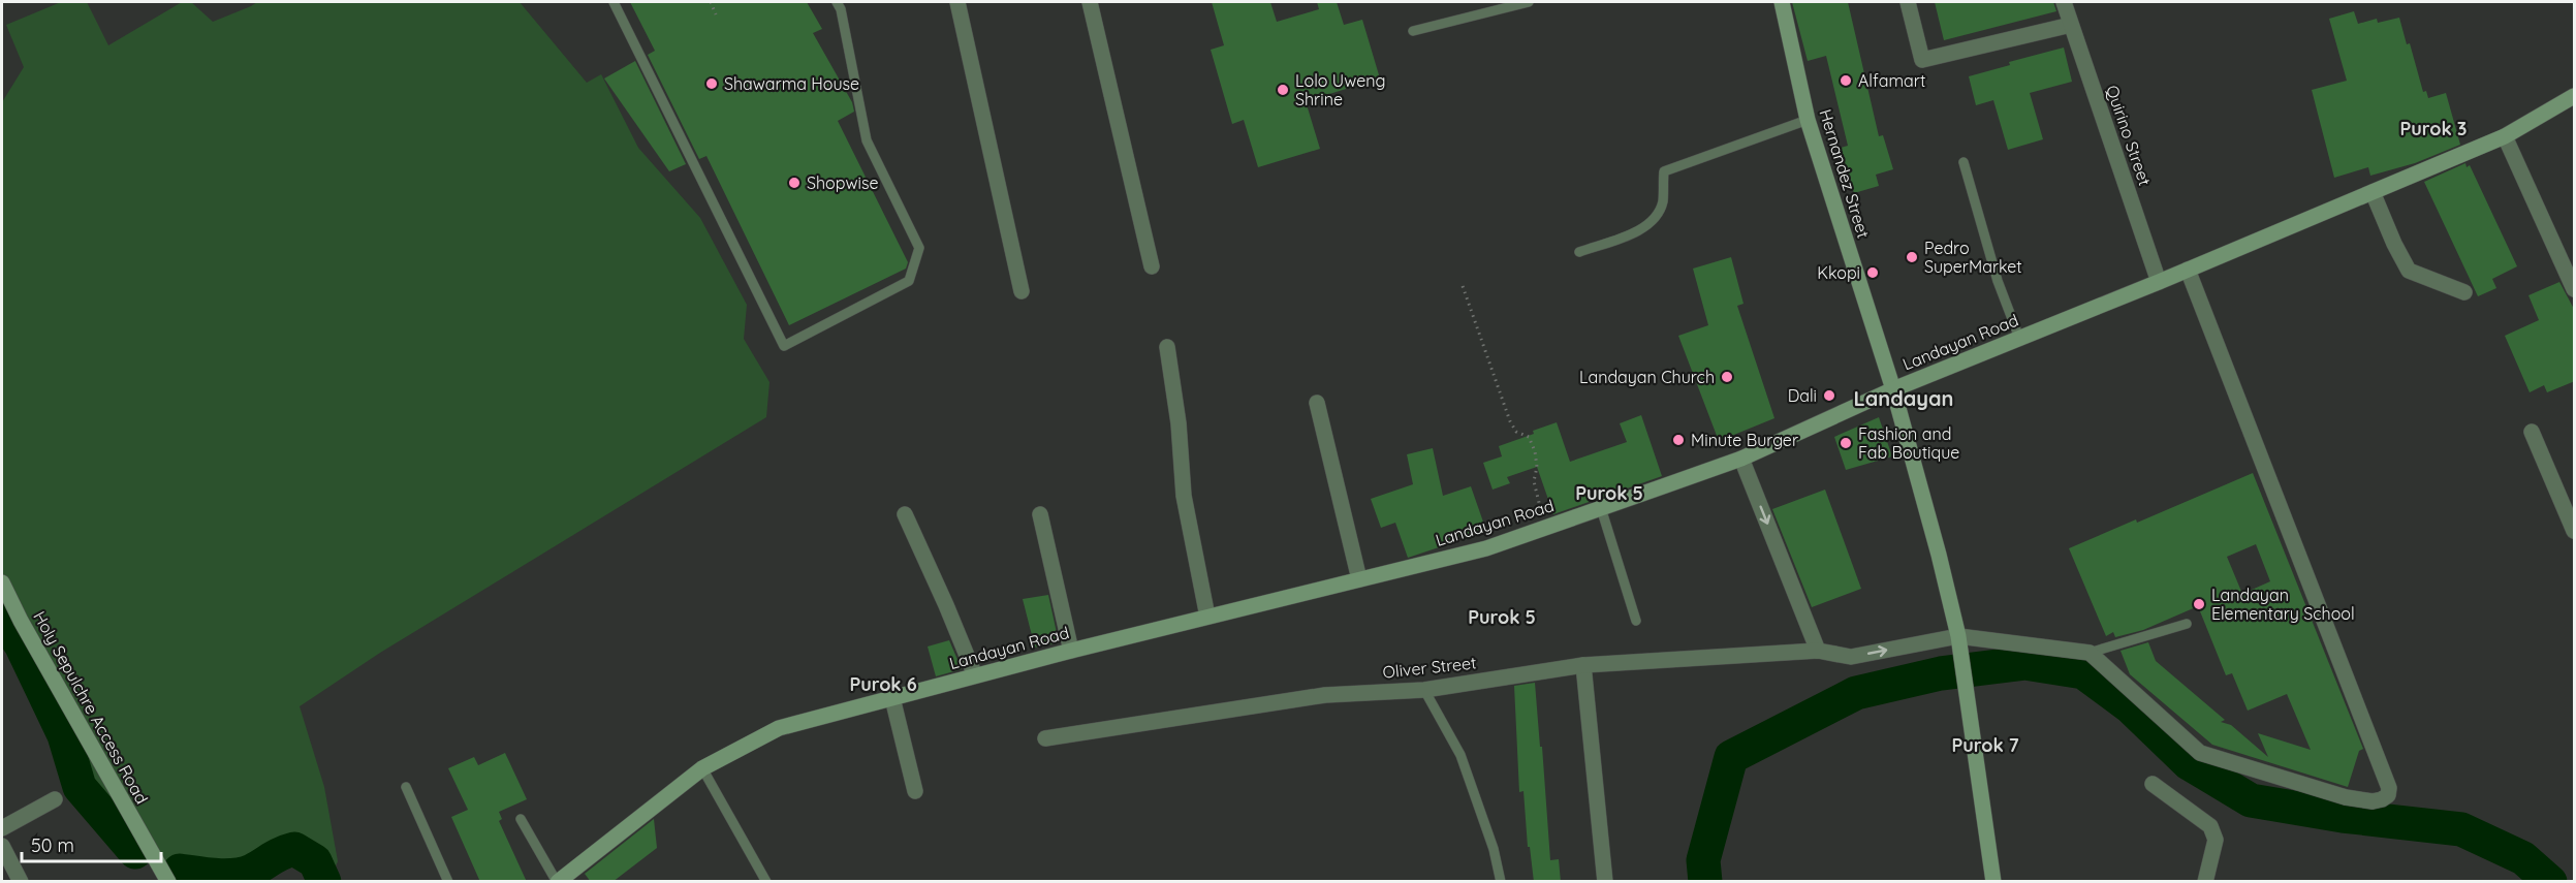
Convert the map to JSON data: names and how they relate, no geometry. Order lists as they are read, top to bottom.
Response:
{
  "streets": {
    "street": [
      "Quirino Street",
      "Hernandez Street",
      "Landayan Road",
      "Oliver Street",
      "Holy Sepulchre Access Road"
    ]
  },
  "crossings": [
    ["Quirino Street", "Landayan Road"],
    ["Hernandez Street", "Landayan Road"],
    ["Hernandez Street", "Oliver Street"]
  ],
  "districts": [
    "Purok 3",
    "Landayan",
    "Purok 5",
    "Purok 5",
    "Purok 6",
    "Purok 7"
  ],
  "places": [
    "Alfamart",
    "Shawarma House",
    "Lolo Uweng Shrine",
    "Shopwise",
    "Pedro SuperMarket",
    "Kkopi",
    "Landayan Church",
    "Dali",
    "Minute Burger",
    "Fashion and Fab Boutique",
    "Landayan Elementary School"
  ],
  "scale_bar": "50 m"
}
